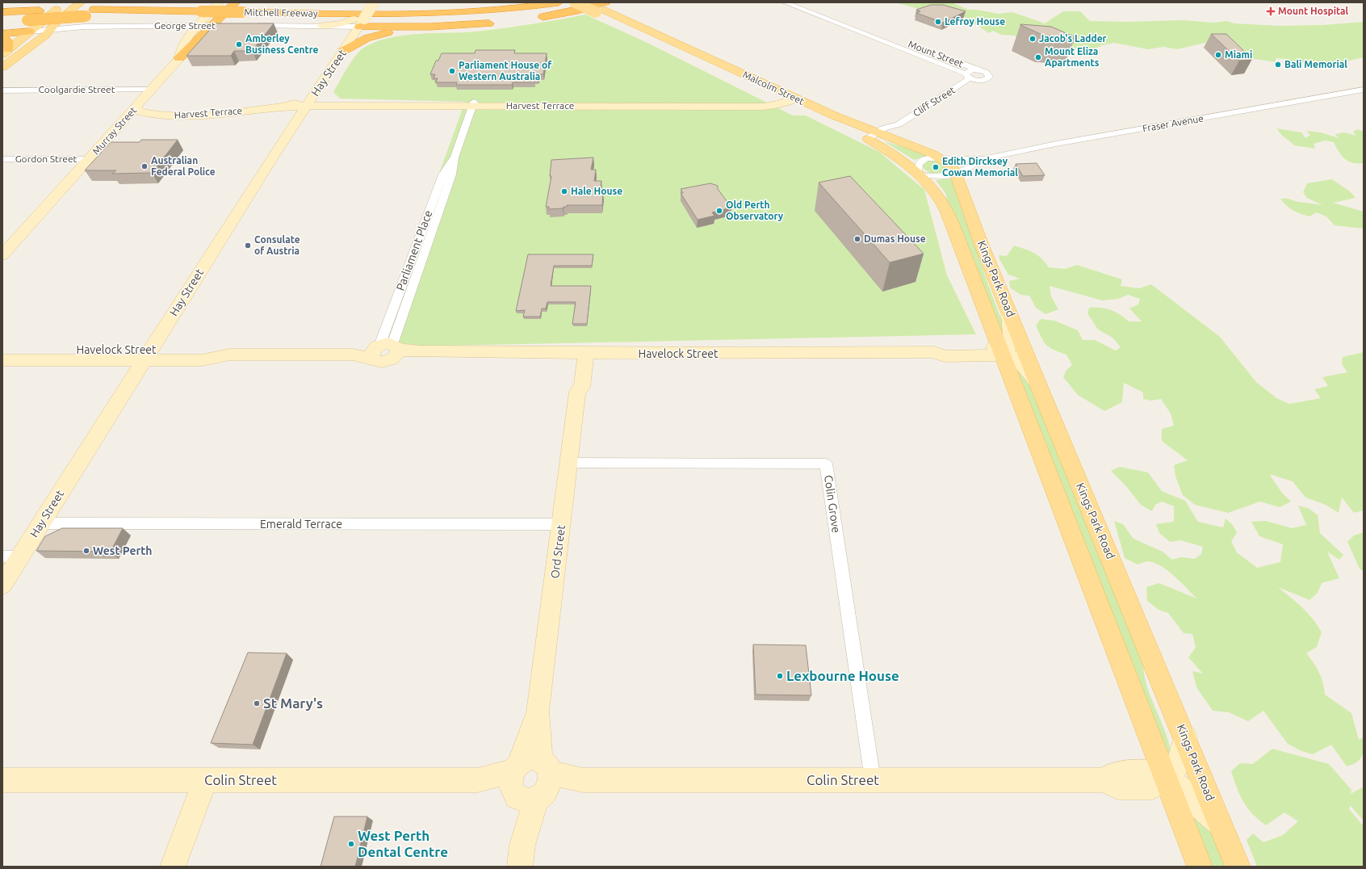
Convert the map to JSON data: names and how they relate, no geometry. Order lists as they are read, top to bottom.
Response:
{
  "streets": {
    "highway": ["Mitchell Freeway"],
    "main road": [
      "Hay Street",
      "Malcolm Street",
      "Harvest Terrace",
      "Murray Street",
      "Kings Park Road",
      "Havelock Street",
      "Ord Street",
      "Colin Street"
    ],
    "street": [
      "George Street",
      "Mount Street",
      "Coolgardie Street",
      "Cliff Street",
      "Fraser Avenue",
      "Gordon Street",
      "Parliament Place",
      "Colin Grove",
      "Emerald Terrace"
    ]
  },
  "crossings": [
    ["George Street", "Murray Street"],
    ["Mount Street", "Cliff Street"],
    ["Hay Street", "Harvest Terrace"],
    ["Hay Street", "Havelock Street"],
    ["Hay Street", "Emerald Terrace"],
    ["Malcolm Street", "Cliff Street"],
    ["Malcolm Street", "Harvest Terrace"],
    ["Malcolm Street", "Fraser Avenue"],
    ["Malcolm Street", "Kings Park Road"],
    ["Coolgardie Street", "Murray Street"],
    ["Harvest Terrace", "Murray Street"],
    ["Harvest Terrace", "Parliament Place"],
    ["Fraser Avenue", "Kings Park Road"],
    ["Murray Street", "Gordon Street"],
    ["Parliament Place", "Havelock Street"],
    ["Kings Park Road", "Havelock Street"],
    ["Kings Park Road", "Colin Street"],
    ["Havelock Street", "Ord Street"],
    ["Colin Grove", "Ord Street"],
    ["Colin Grove", "Colin Street"],
    ["Emerald Terrace", "Ord Street"],
    ["Ord Street", "Colin Street"]
  ],
  "places": {
    "health": ["Mount Hospital"],
    "other": [
      "Lefroy House",
      "Jacob's Ladder",
      "Amberley Business Centre",
      "Miami",
      "Mount Eliza Apartments",
      "Bali Memorial",
      "Parliament House of Western Australia",
      "Australian Federal Police",
      "Edith Dircksey Cowan Memorial",
      "Hale House",
      "Old Perth Observatory",
      "Dumas House",
      "Consulate of Austria",
      "West Perth",
      "Lexbourne House",
      "St Mary's",
      "West Perth Dental Centre"
    ]
  }
}
